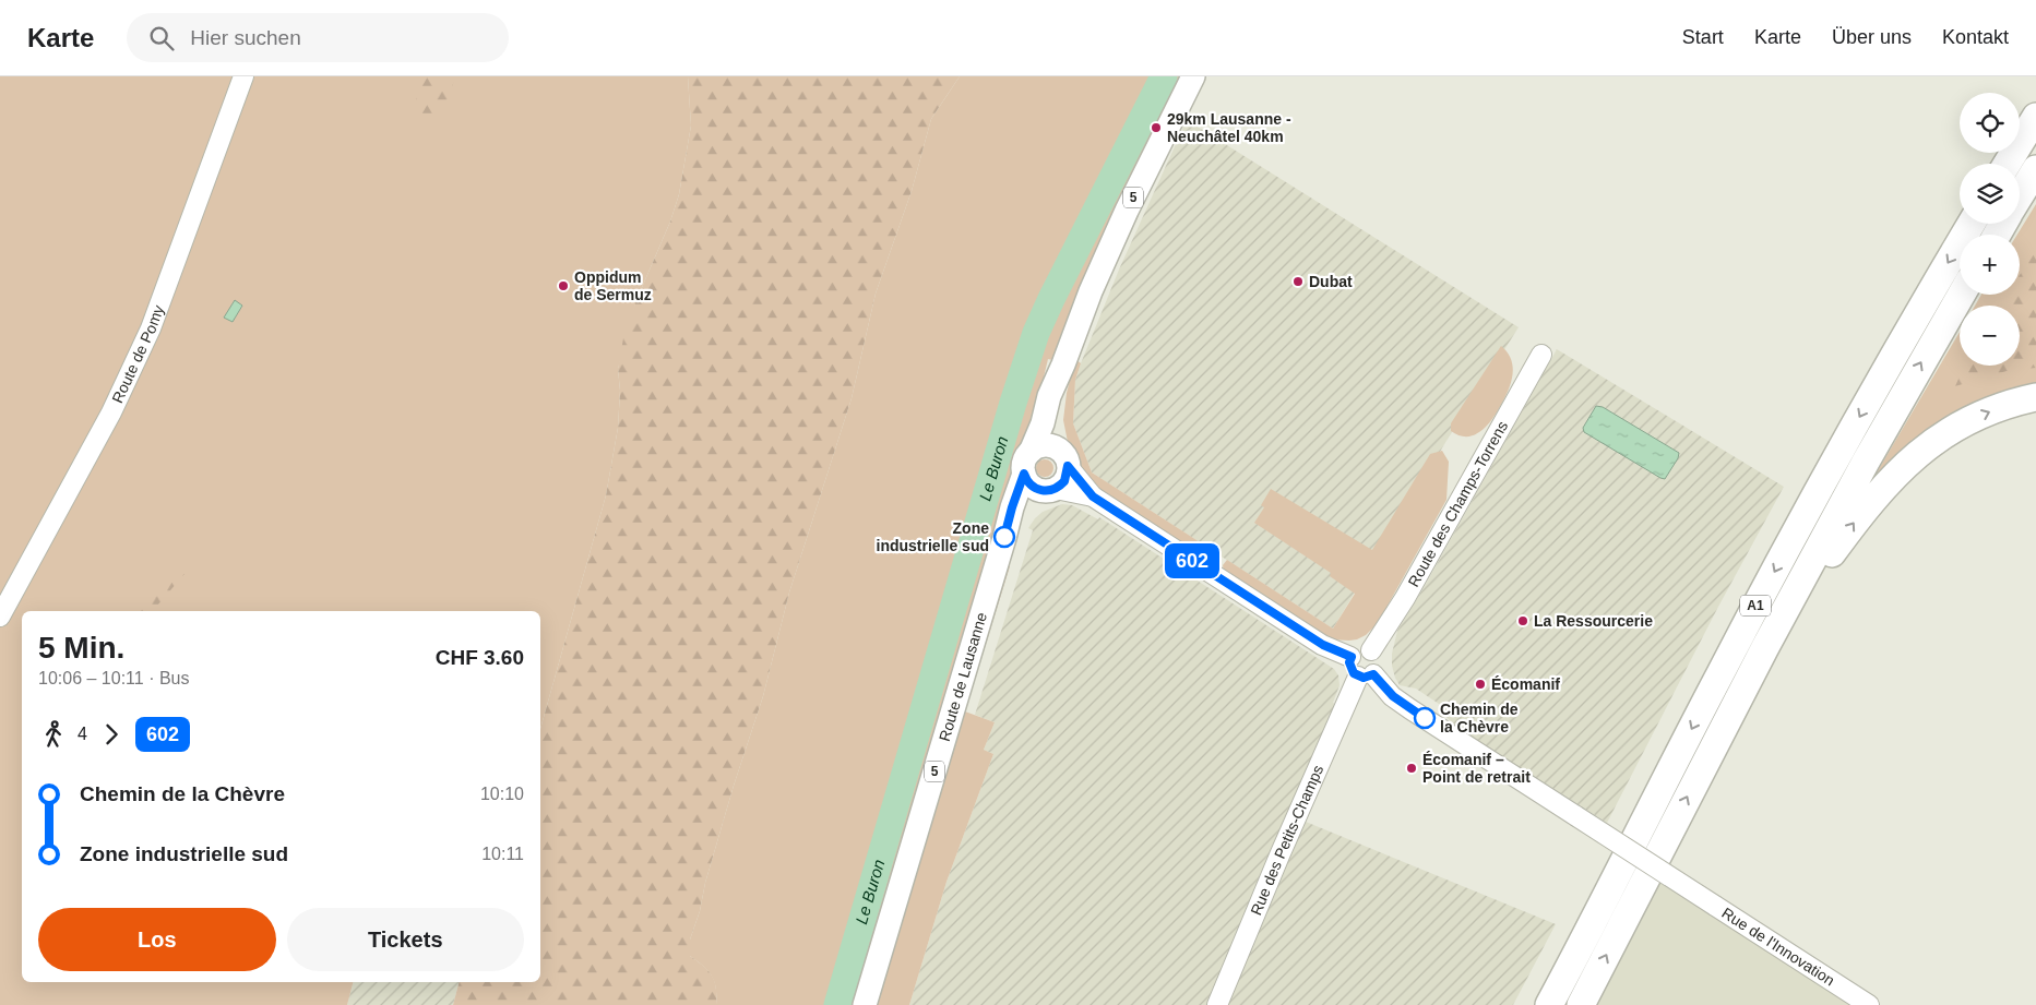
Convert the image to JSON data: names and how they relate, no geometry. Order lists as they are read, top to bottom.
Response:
{
  "streets": {
    "highway": ["A1"],
    "main road": ["5", "Route de Lausanne"],
    "street": [
      "Route de Pomy",
      "Route des Champs-Torrens",
      "Rue des Petits-Champs",
      "Rue de l'Innovation"
    ]
  },
  "crossings": [
    ["Route des Champs-Torrens", "Rue des Petits-Champs"],
    ["Route des Champs-Torrens", "Rue de l'Innovation"],
    ["Rue des Petits-Champs", "Rue de l'Innovation"]
  ],
  "water": ["Le Buron"],
  "places": [
    "29km Lausanne - Neuchâtel 40km",
    "Dubat",
    "Oppidum de Sermuz",
    "Zone industrielle sud",
    "La Ressourcerie",
    "Écomanif",
    "Chemin de la Chèvre",
    "Écomanif – Point de retrait"
  ],
  "lines": ["bus line 602"],
  "page": {
    "header": "Karte",
    "search": "Hier suchen",
    "nav": [
      "Start",
      "Karte",
      "Über uns",
      "Kontakt"
    ],
    "on_map": "602",
    "map_buttons": ["+", "−"],
    "heading": ["5 Min.", "10:06 – 10:11 · Bus", "CHF 3.60"],
    "legs": ["4", "602"],
    "list": [
      {
        "name": "Chemin de la Chèvre",
        "value": "10:10"
      },
      {
        "name": "Zone industrielle sud",
        "value": "10:11"
      }
    ],
    "buttons": ["Los", "Tickets"]
  }
}
